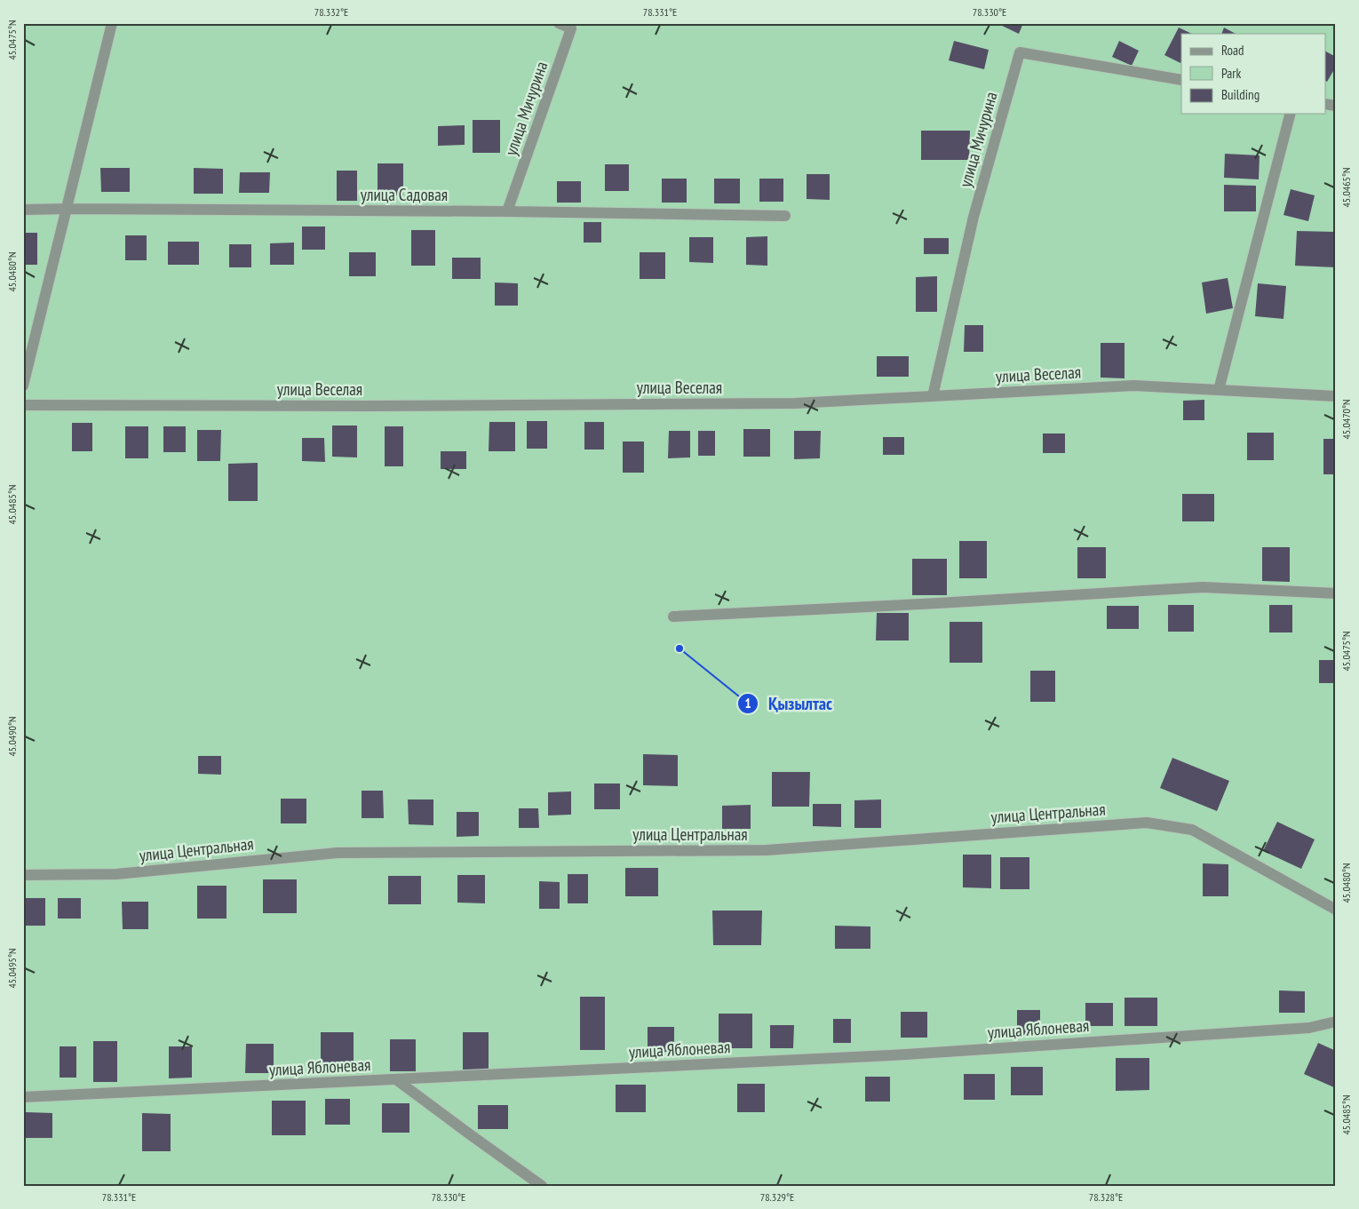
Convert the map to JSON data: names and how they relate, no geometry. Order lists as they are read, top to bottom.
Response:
{
  "streets": {
    "street": [
      "улица Мичурина",
      "улица Садовая",
      "улица Веселая",
      "улица Центральная",
      "улица Яблоневая"
    ]
  },
  "crossings": [
    ["улица Мичурина", "улица Садовая"],
    ["улица Мичурина", "улица Веселая"]
  ],
  "places": ["Қызылтас"],
  "legend": ["Road", "Park", "Building"],
  "coordinates": [
    "78.332°E",
    "78.331°E",
    "78.330°E",
    "45.0475°N",
    "45.0465°N",
    "45.0480°N",
    "45.0470°N",
    "45.0485°N",
    "45.0490°N",
    "45.0495°N",
    "78.329°E",
    "78.328°E"
  ]
}
